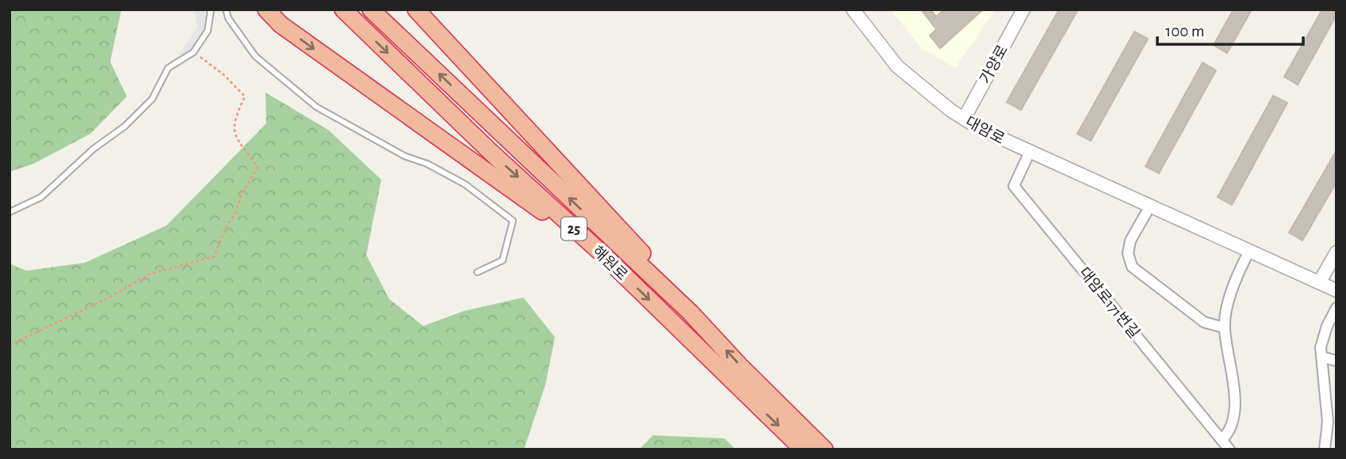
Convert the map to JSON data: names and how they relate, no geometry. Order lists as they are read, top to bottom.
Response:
{
  "streets": {
    "highway": ["25", "해원로"],
    "street": ["가양로", "대암로", "대암로171번길"]
  },
  "crossings": [
    ["가양로", "대암로"],
    ["대암로", "대암로171번길"]
  ],
  "scale_bar": "100 m"
}
